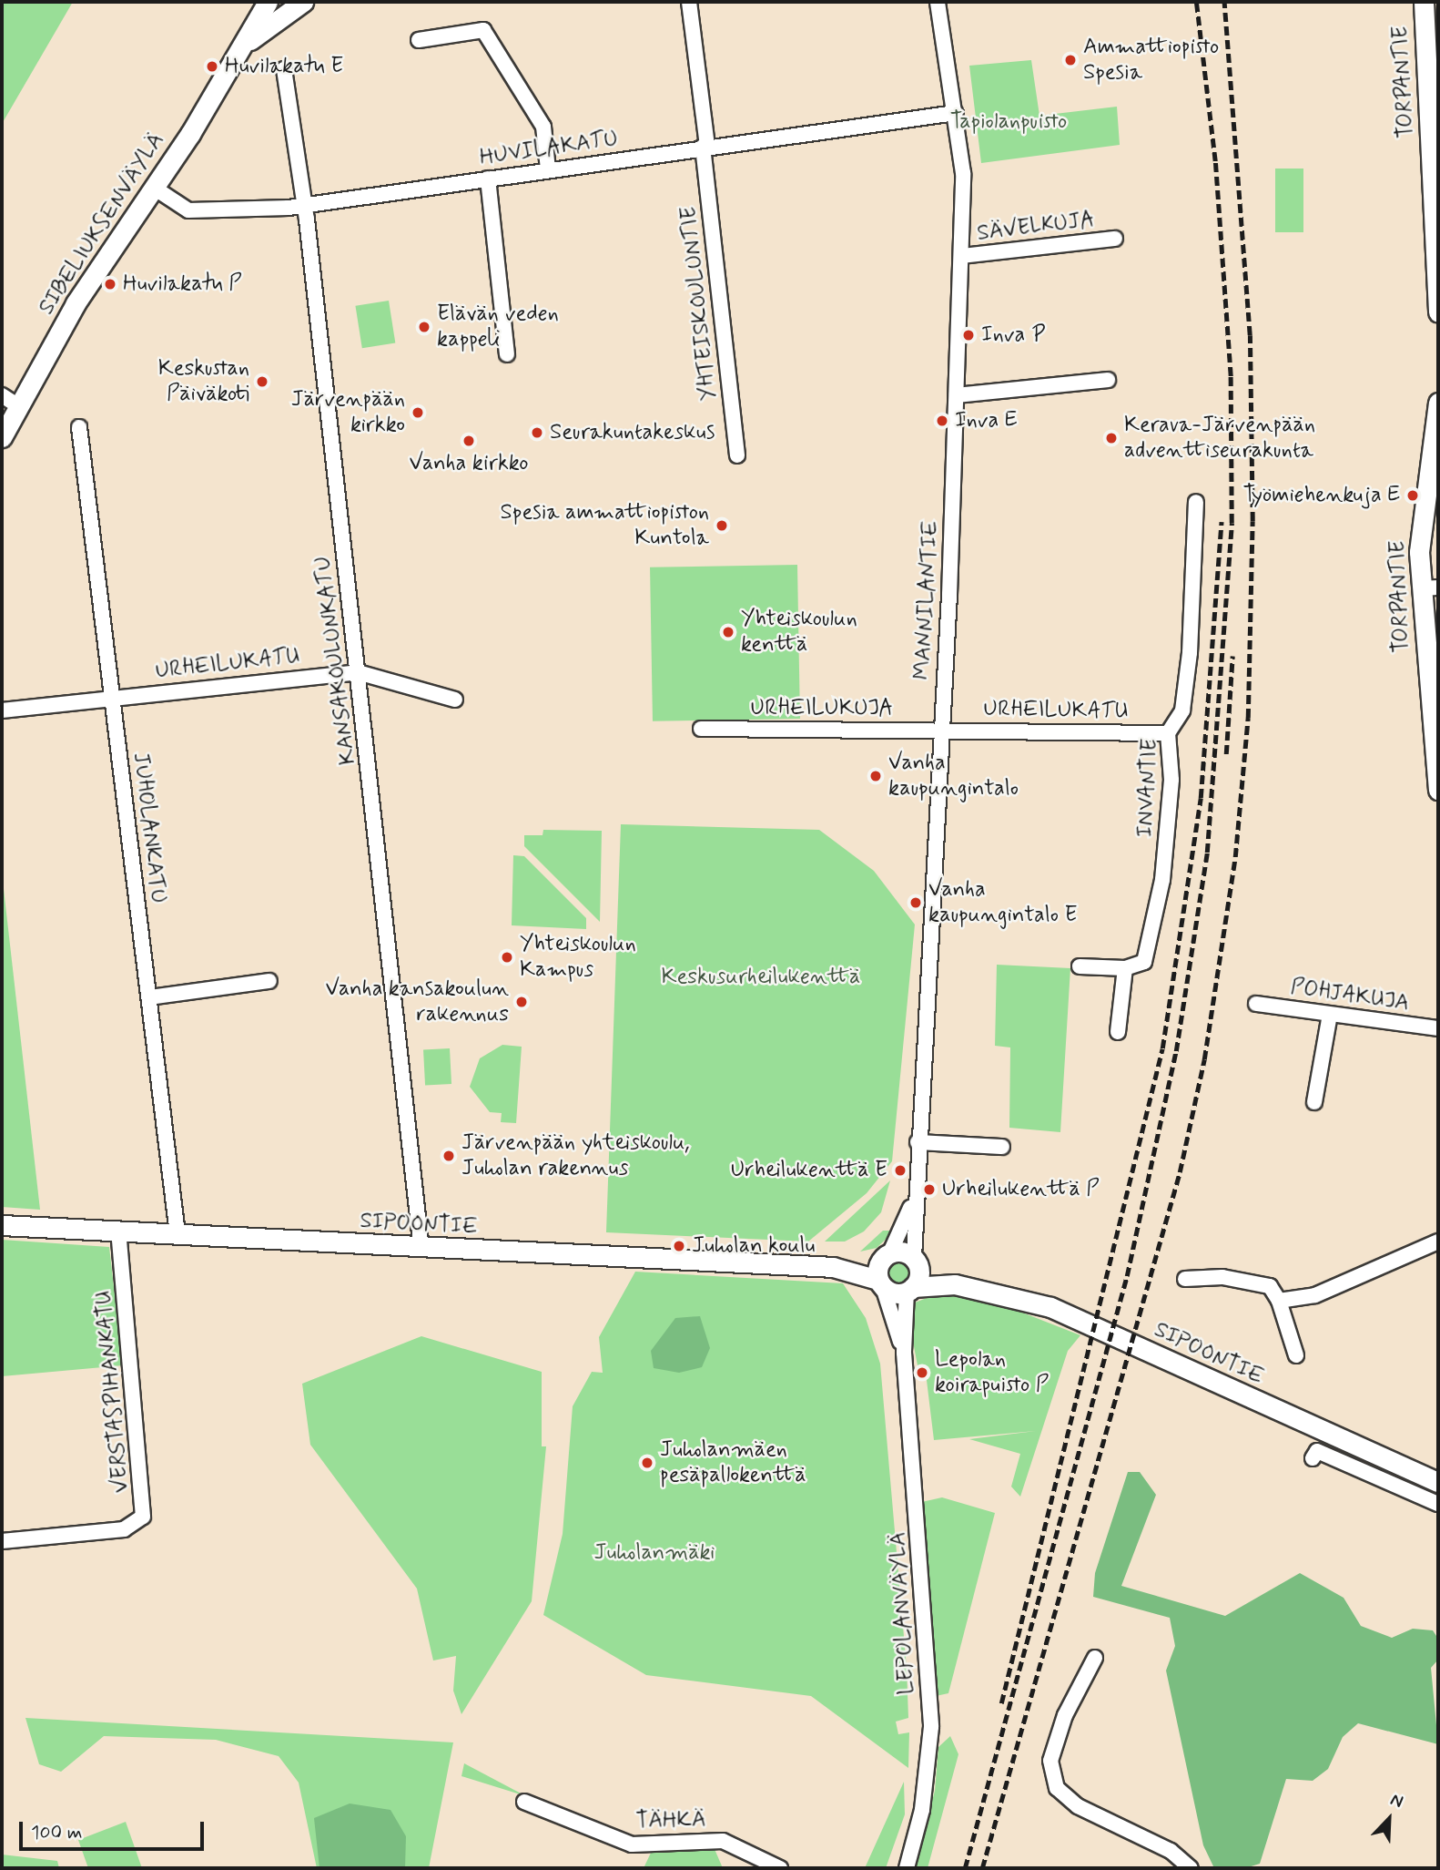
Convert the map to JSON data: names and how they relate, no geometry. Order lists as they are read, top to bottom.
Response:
{
  "streets": {
    "street": [
      "TORPANTIE",
      "HUVILAKATU",
      "SIBELIUKSENVÄYLÄ",
      "SÄVELKUJA",
      "YHTEISKOULUNTIE",
      "MANNILANTIE",
      "KANSAKOULUNKATU",
      "URHEILUKATU",
      "URHEILUKUJA",
      "INVANTIE",
      "JUHOLANKATU",
      "POHJAKUJA",
      "SIPOONTIE",
      "VERSTASPIHANKATU",
      "LEPOLANVÄYLÄ",
      "TÄHKÄ"
    ]
  },
  "crossings": [
    ["HUVILAKATU", "SIBELIUKSENVÄYLÄ"],
    ["HUVILAKATU", "YHTEISKOULUNTIE"],
    ["HUVILAKATU", "MANNILANTIE"],
    ["HUVILAKATU", "KANSAKOULUNKATU"],
    ["SÄVELKUJA", "MANNILANTIE"],
    ["MANNILANTIE", "URHEILUKATU"],
    ["MANNILANTIE", "URHEILUKUJA"],
    ["MANNILANTIE", "SIPOONTIE"],
    ["KANSAKOULUNKATU", "URHEILUKATU"],
    ["KANSAKOULUNKATU", "SIPOONTIE"],
    ["URHEILUKATU", "URHEILUKUJA"],
    ["URHEILUKATU", "INVANTIE"],
    ["URHEILUKATU", "JUHOLANKATU"],
    ["JUHOLANKATU", "SIPOONTIE"],
    ["SIPOONTIE", "VERSTASPIHANKATU"],
    ["SIPOONTIE", "LEPOLANVÄYLÄ"]
  ],
  "parks": ["Tapiolanpuisto", "Keskusurheilukenttä", "Juholanmäki"],
  "places": [
    "Ammattiopisto Spesia",
    "Huvilakatu E",
    "Huvilakatu P",
    "Elävän veden kappeli",
    "Inva P",
    "Keskustan Päiväkoti",
    "Järvenpään kirkko",
    "Inva E",
    "Seurakuntakeskus",
    "Kerava-Järvenpään adventtiseurakunta",
    "Vanha kirkko",
    "Työmiehenkuja E",
    "Spesia ammattiopiston Kuntola",
    "Yhteiskoulun kenttä",
    "Vanha kaupungintalo",
    "Vanha kaupungintalo E",
    "Yhteiskoulun Kampus",
    "Vanha kansakoulun rakennus",
    "Järvenpään yhteiskoulu, Juholan rakennus",
    "Urheilukenttä E",
    "Urheilukenttä P",
    "Juholan koulu",
    "Lepolan koirapuisto P",
    "Juholanmäen pesäpallokenttä"
  ],
  "scale_bar": "100 m",
  "north": "top right"
}
